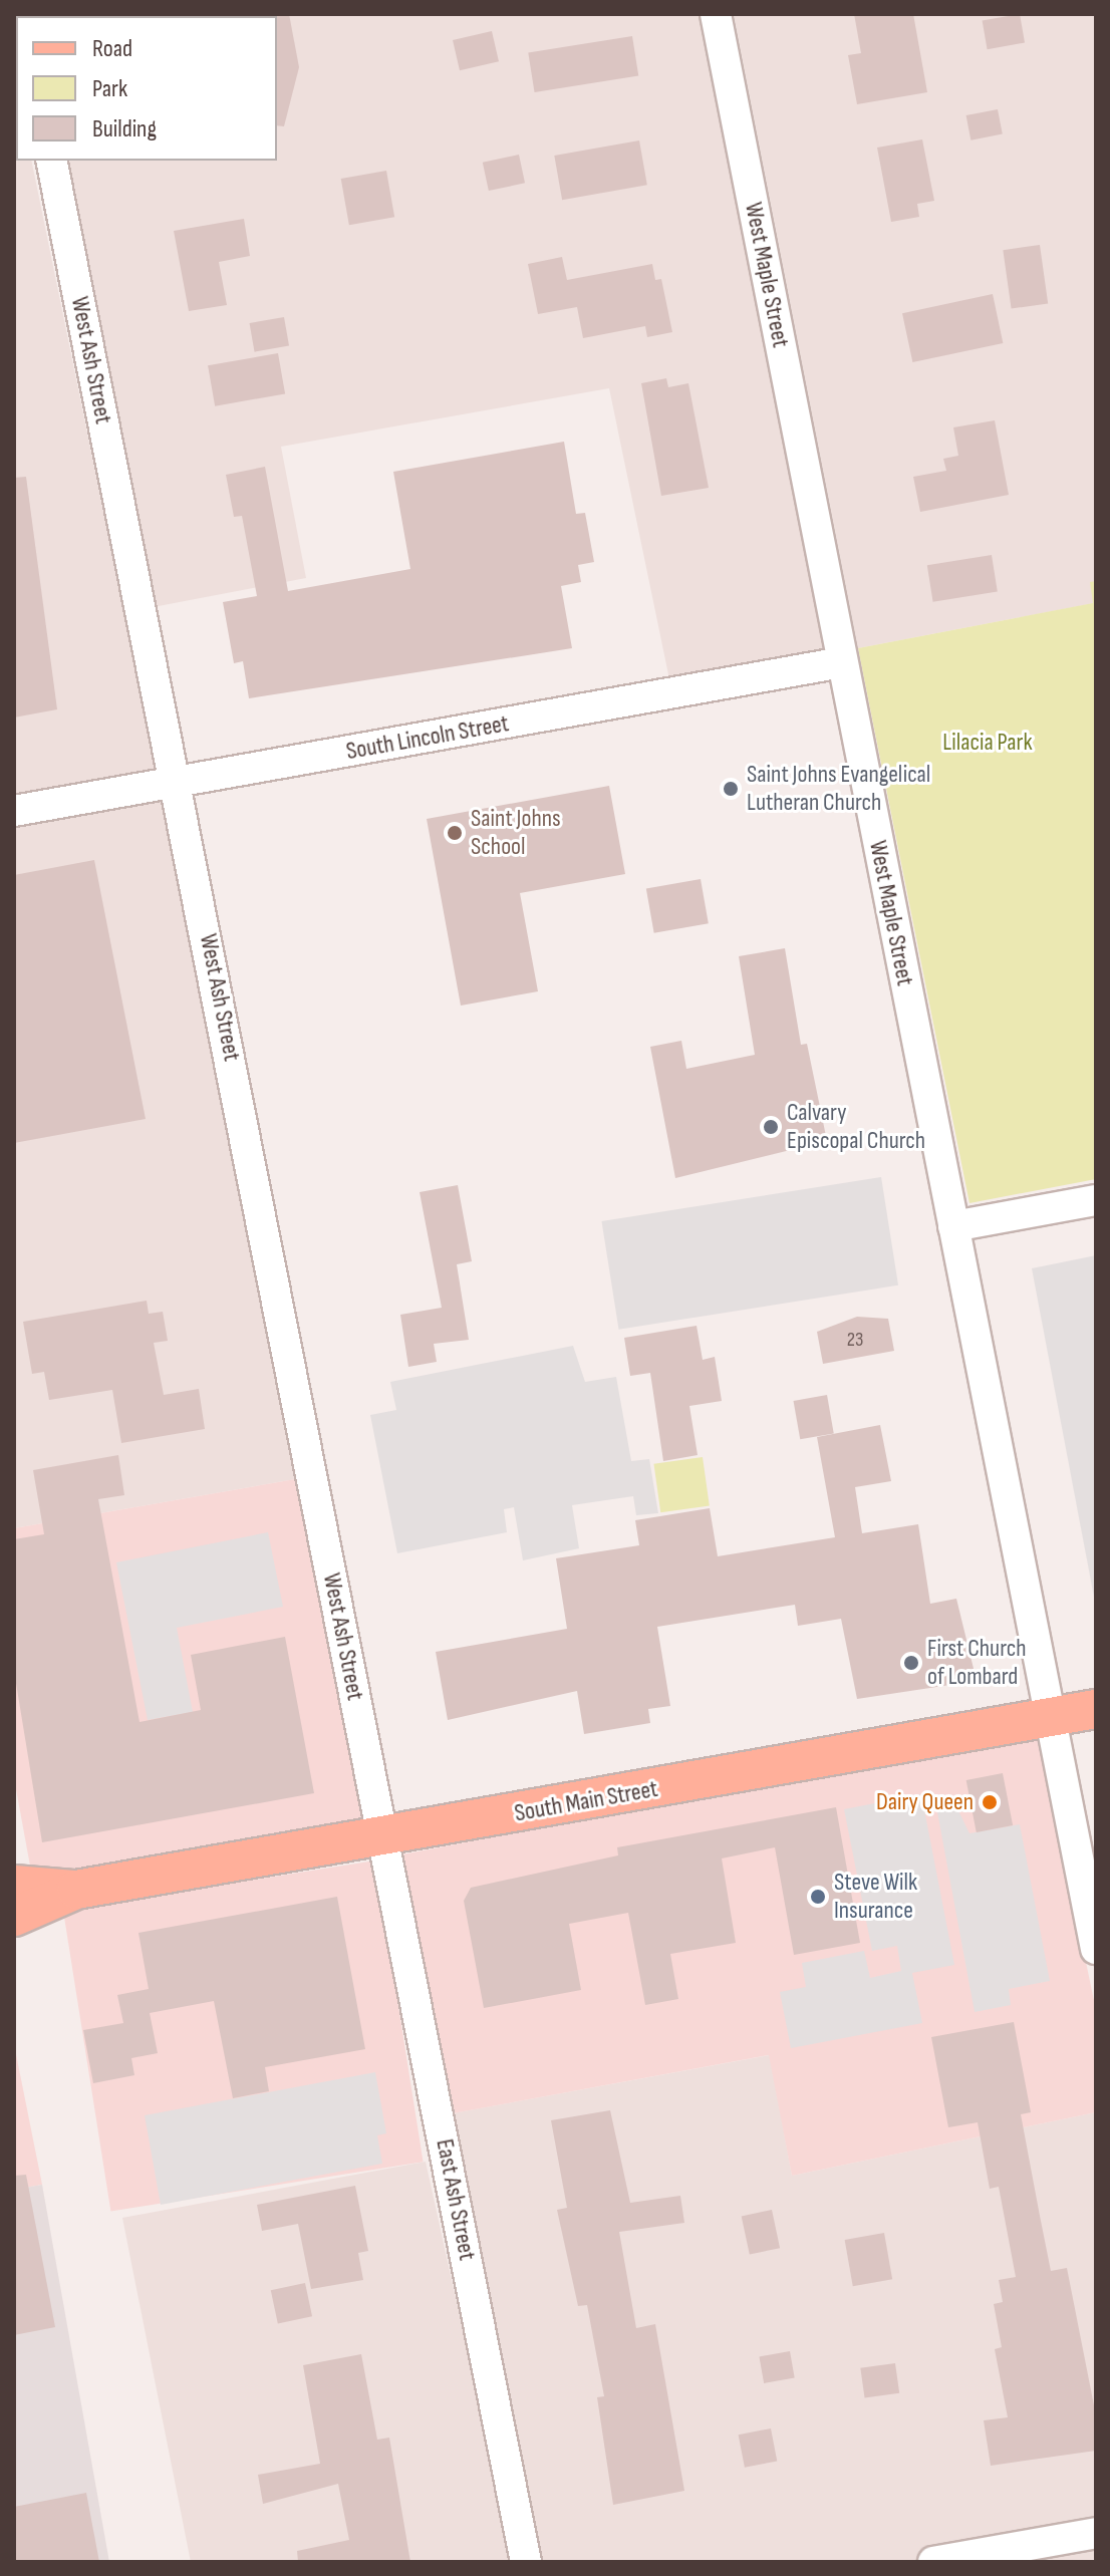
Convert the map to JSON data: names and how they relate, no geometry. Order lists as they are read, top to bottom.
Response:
{
  "streets": {
    "main road": ["South Main Street"],
    "street": [
      "West Maple Street",
      "West Ash Street",
      "South Lincoln Street",
      "East Ash Street"
    ]
  },
  "crossings": [
    ["West Maple Street", "South Lincoln Street"],
    ["West Maple Street", "South Main Street"],
    ["West Ash Street", "South Lincoln Street"],
    ["West Ash Street", "South Main Street"],
    ["West Ash Street", "East Ash Street"],
    ["South Main Street", "East Ash Street"]
  ],
  "parks": ["Lilacia Park"],
  "places": [
    "Saint Johns Evangelical Lutheran Church",
    "Saint Johns School",
    "Calvary Episcopal Church",
    "First Church of Lombard",
    "Dairy Queen",
    "Steve Wilk Insurance"
  ],
  "house_numbers": ["23"],
  "legend": ["Road", "Park", "Building"]
}
